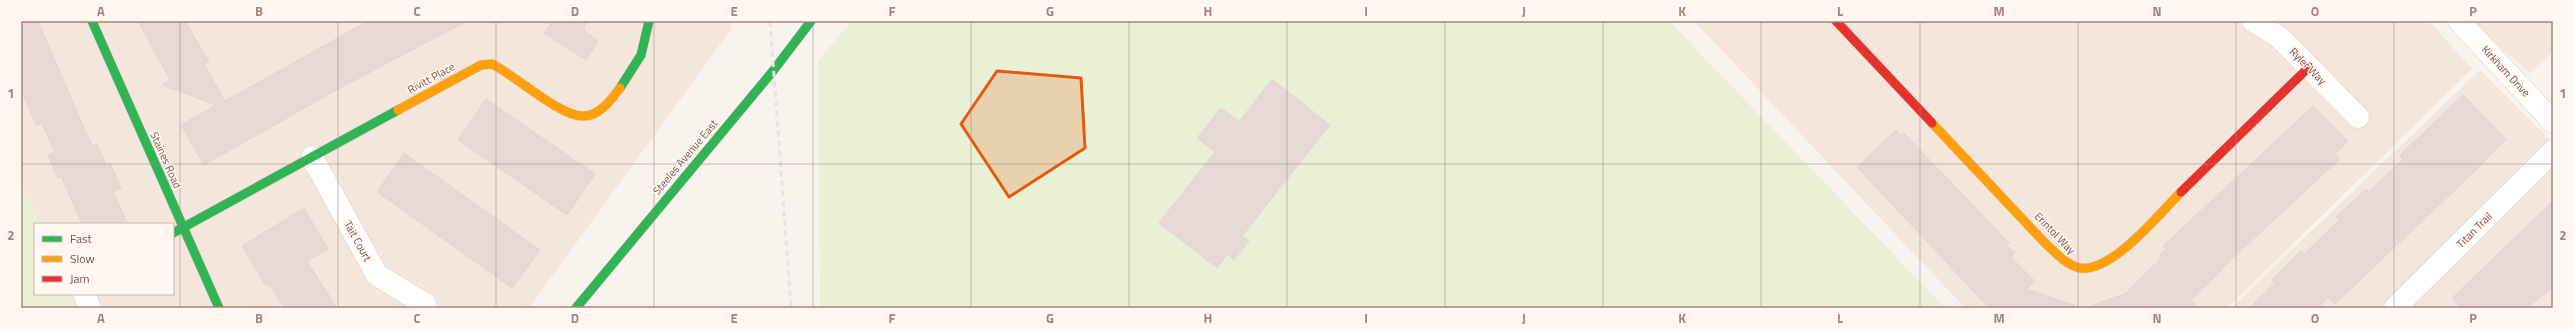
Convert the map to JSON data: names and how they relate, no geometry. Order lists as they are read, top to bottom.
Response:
{
  "streets": {
    "street": [
      "Ryler Way",
      "Kirkham Drive",
      "Rivitt Place",
      "Steeles Avenue East",
      "Staines Road",
      "Titan Trail",
      "Erintol Way",
      "Tait Court"
    ]
  },
  "crossings": [
    ["Ryler Way", "Erintol Way"],
    ["Rivitt Place", "Staines Road"],
    ["Rivitt Place", "Tait Court"]
  ],
  "legend": ["Fast", "Slow", "Jam"],
  "grid": {
    "columns": [
      "A",
      "B",
      "C",
      "D",
      "E",
      "F",
      "G",
      "H",
      "I",
      "J",
      "K",
      "L",
      "M",
      "N",
      "O",
      "P"
    ],
    "rows": ["1", "2"]
  }
}
